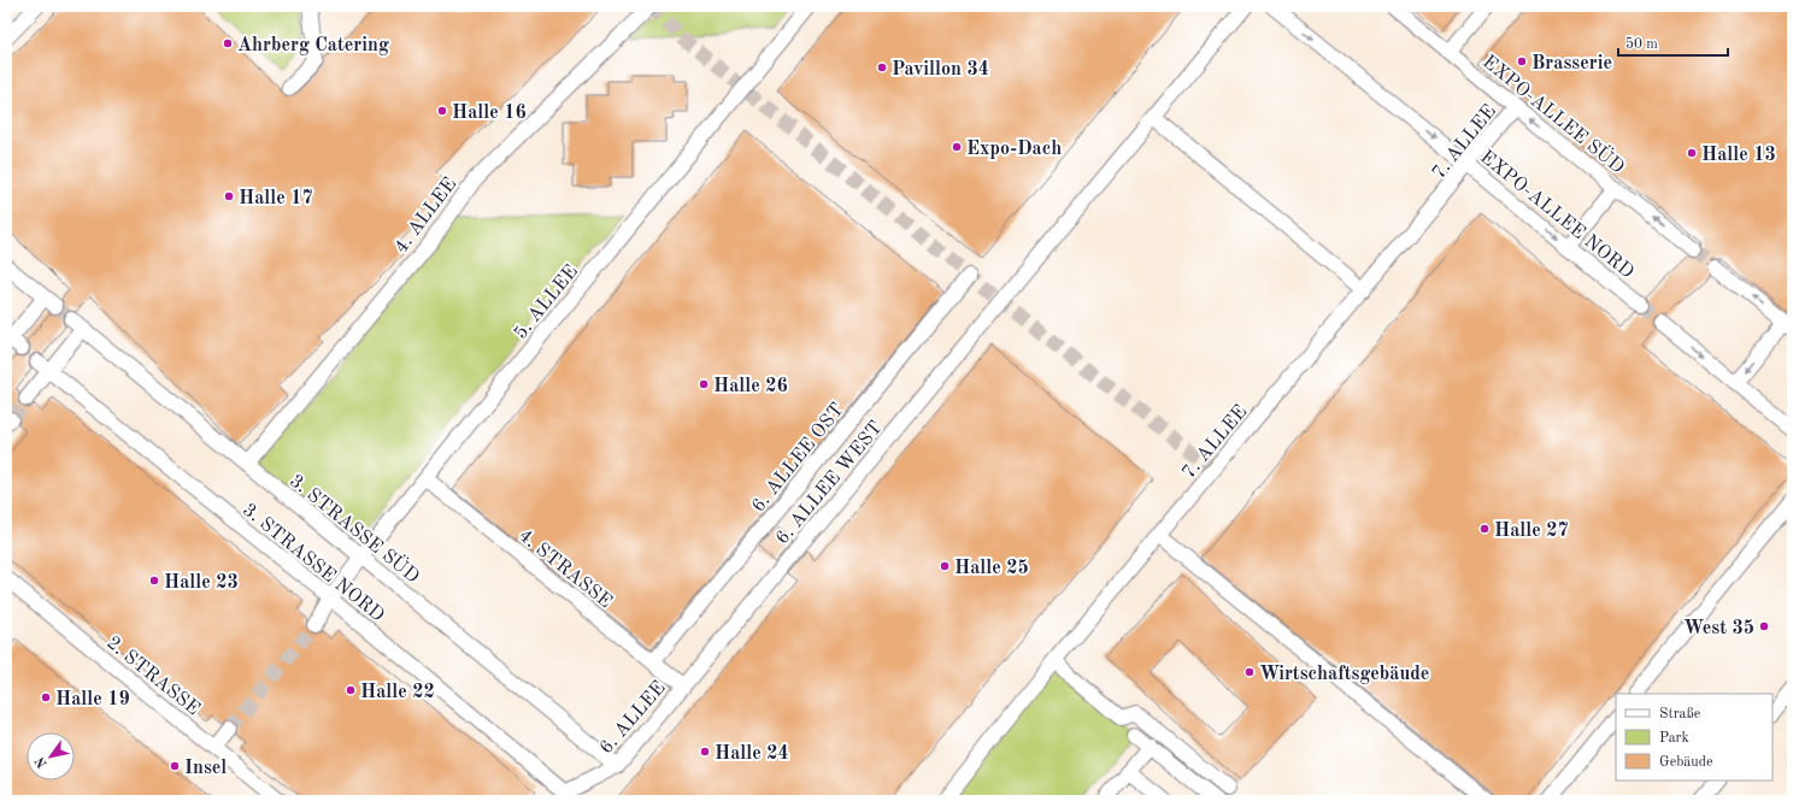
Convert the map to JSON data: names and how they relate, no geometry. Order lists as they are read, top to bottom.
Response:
{
  "streets": {
    "lane": [
      "EXPO-ALLEE SÜD",
      "7. ALLEE",
      "EXPO-ALLEE NORD",
      "4. ALLEE",
      "5. ALLEE",
      "6. ALLEE OST",
      "6. ALLEE WEST",
      "3. STRASSE SÜD",
      "3. STRASSE NORD",
      "4. STRASSE",
      "2. STRASSE",
      "6. ALLEE"
    ]
  },
  "crossings": [
    ["EXPO-ALLEE SÜD", "7. ALLEE"],
    ["7. ALLEE", "EXPO-ALLEE NORD"],
    ["4. ALLEE", "3. STRASSE SÜD"],
    ["5. ALLEE", "3. STRASSE SÜD"],
    ["5. ALLEE", "3. STRASSE NORD"],
    ["5. ALLEE", "4. STRASSE"],
    ["6. ALLEE OST", "4. STRASSE"],
    ["6. ALLEE WEST", "4. STRASSE"],
    ["6. ALLEE WEST", "6. ALLEE"],
    ["3. STRASSE SÜD", "6. ALLEE"],
    ["3. STRASSE NORD", "6. ALLEE"],
    ["4. STRASSE", "6. ALLEE"]
  ],
  "one_way": ["EXPO-ALLEE SÜD", "EXPO-ALLEE NORD"],
  "places": [
    "Ahrberg Catering",
    "Brasserie",
    "Pavillon 34",
    "Halle 16",
    "Expo-Dach",
    "Halle 13",
    "Halle 17",
    "Halle 26",
    "Halle 27",
    "Halle 25",
    "Halle 23",
    "West 35",
    "Wirtschaftsgebäude",
    "Halle 22",
    "Halle 19",
    "Halle 24",
    "Insel"
  ],
  "legend": ["Straße", "Park", "Gebäude"],
  "scale_bar": "50 m",
  "north": "bottom left"
}
